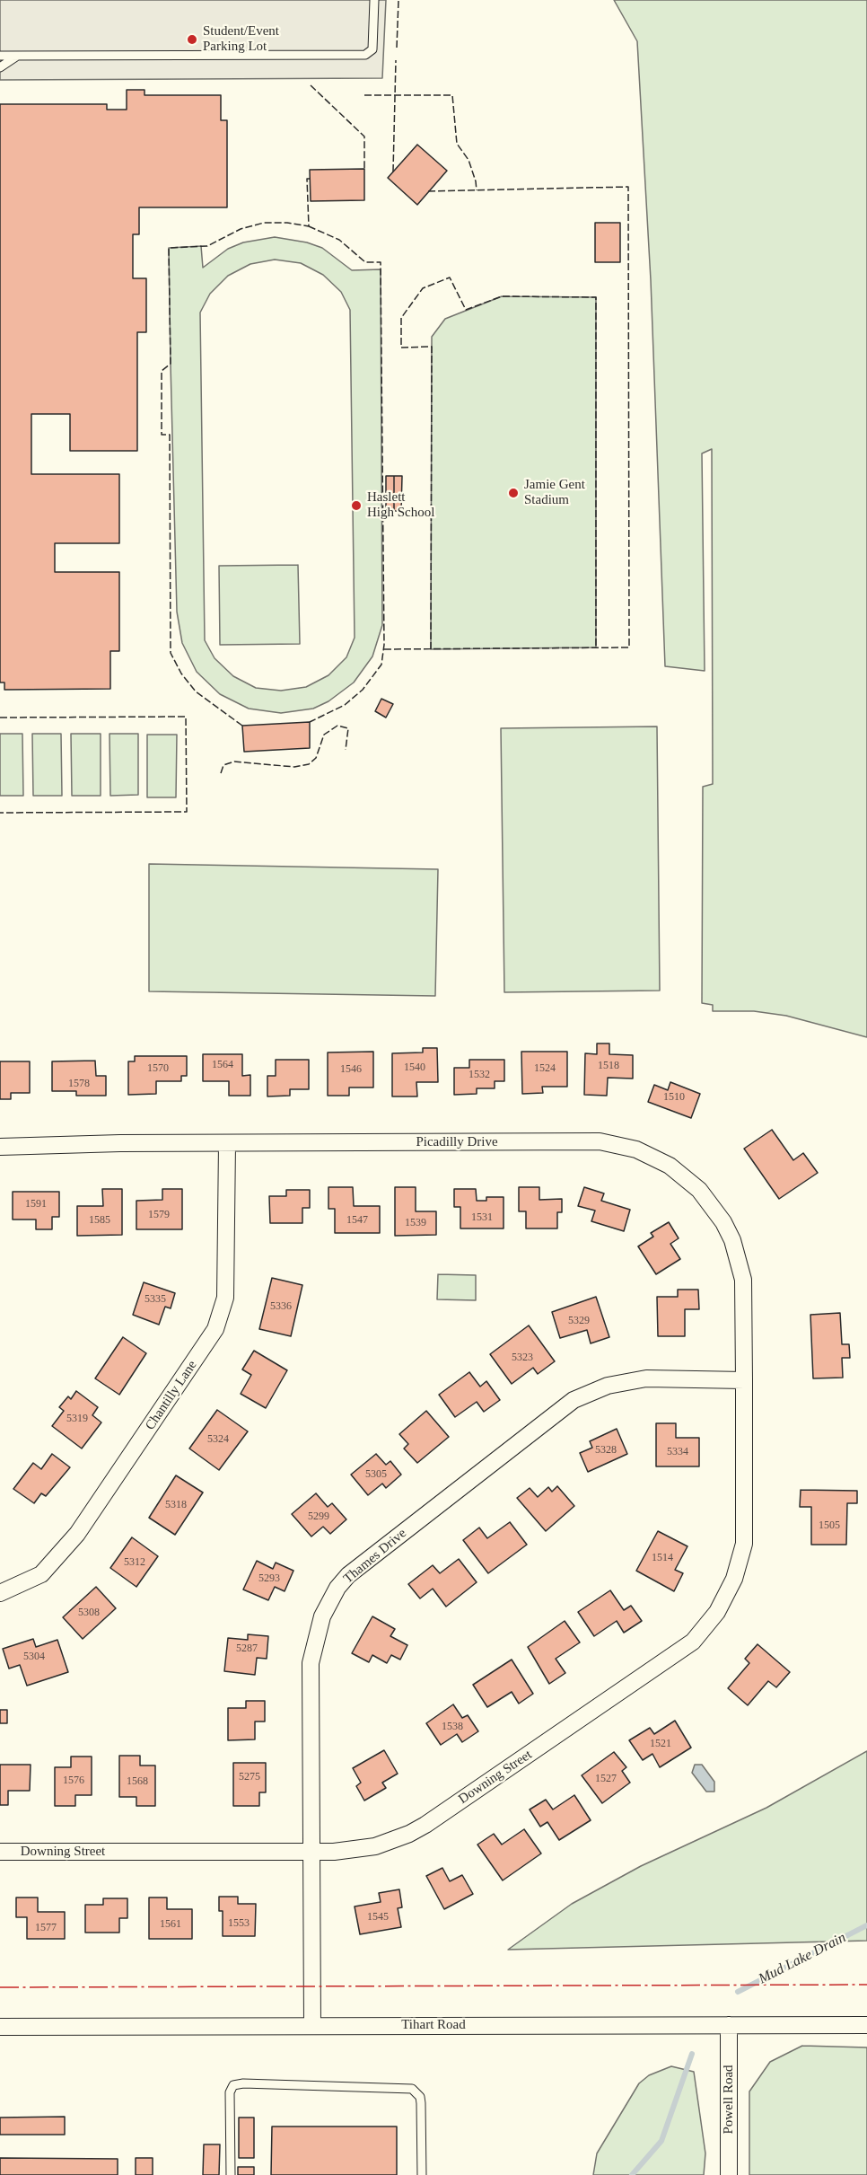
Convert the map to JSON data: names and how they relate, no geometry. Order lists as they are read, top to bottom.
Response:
{
  "streets": {
    "street": [
      "Picadilly Drive",
      "Chantilly Lane",
      "Thames Drive",
      "Downing Street",
      "Tihart Road",
      "Powell Road"
    ]
  },
  "crossings": [
    ["Picadilly Drive", "Chantilly Lane"],
    ["Picadilly Drive", "Thames Drive"],
    ["Picadilly Drive", "Downing Street"],
    ["Thames Drive", "Downing Street"],
    ["Thames Drive", "Tihart Road"],
    ["Tihart Road", "Powell Road"]
  ],
  "water": ["Mud Lake Drain"],
  "places": ["Student/Event Parking Lot", "Jamie Gent Stadium", "Haslett High School"],
  "house_numbers": [
    "1564",
    "1518",
    "1540",
    "1570",
    "1524",
    "1546",
    "1532",
    "1578",
    "1510",
    "1591",
    "1579",
    "1531",
    "1585",
    "1547",
    "1539",
    "5335",
    "5336",
    "5329",
    "5323",
    "5319",
    "5324",
    "5328",
    "5334",
    "5305",
    "5318",
    "5299",
    "1505",
    "1514",
    "5312",
    "5293",
    "5308",
    "5287",
    "5304",
    "1538",
    "1521",
    "5275",
    "1527",
    "1576",
    "1568",
    "1545",
    "1553",
    "1561",
    "1577"
  ]
}
